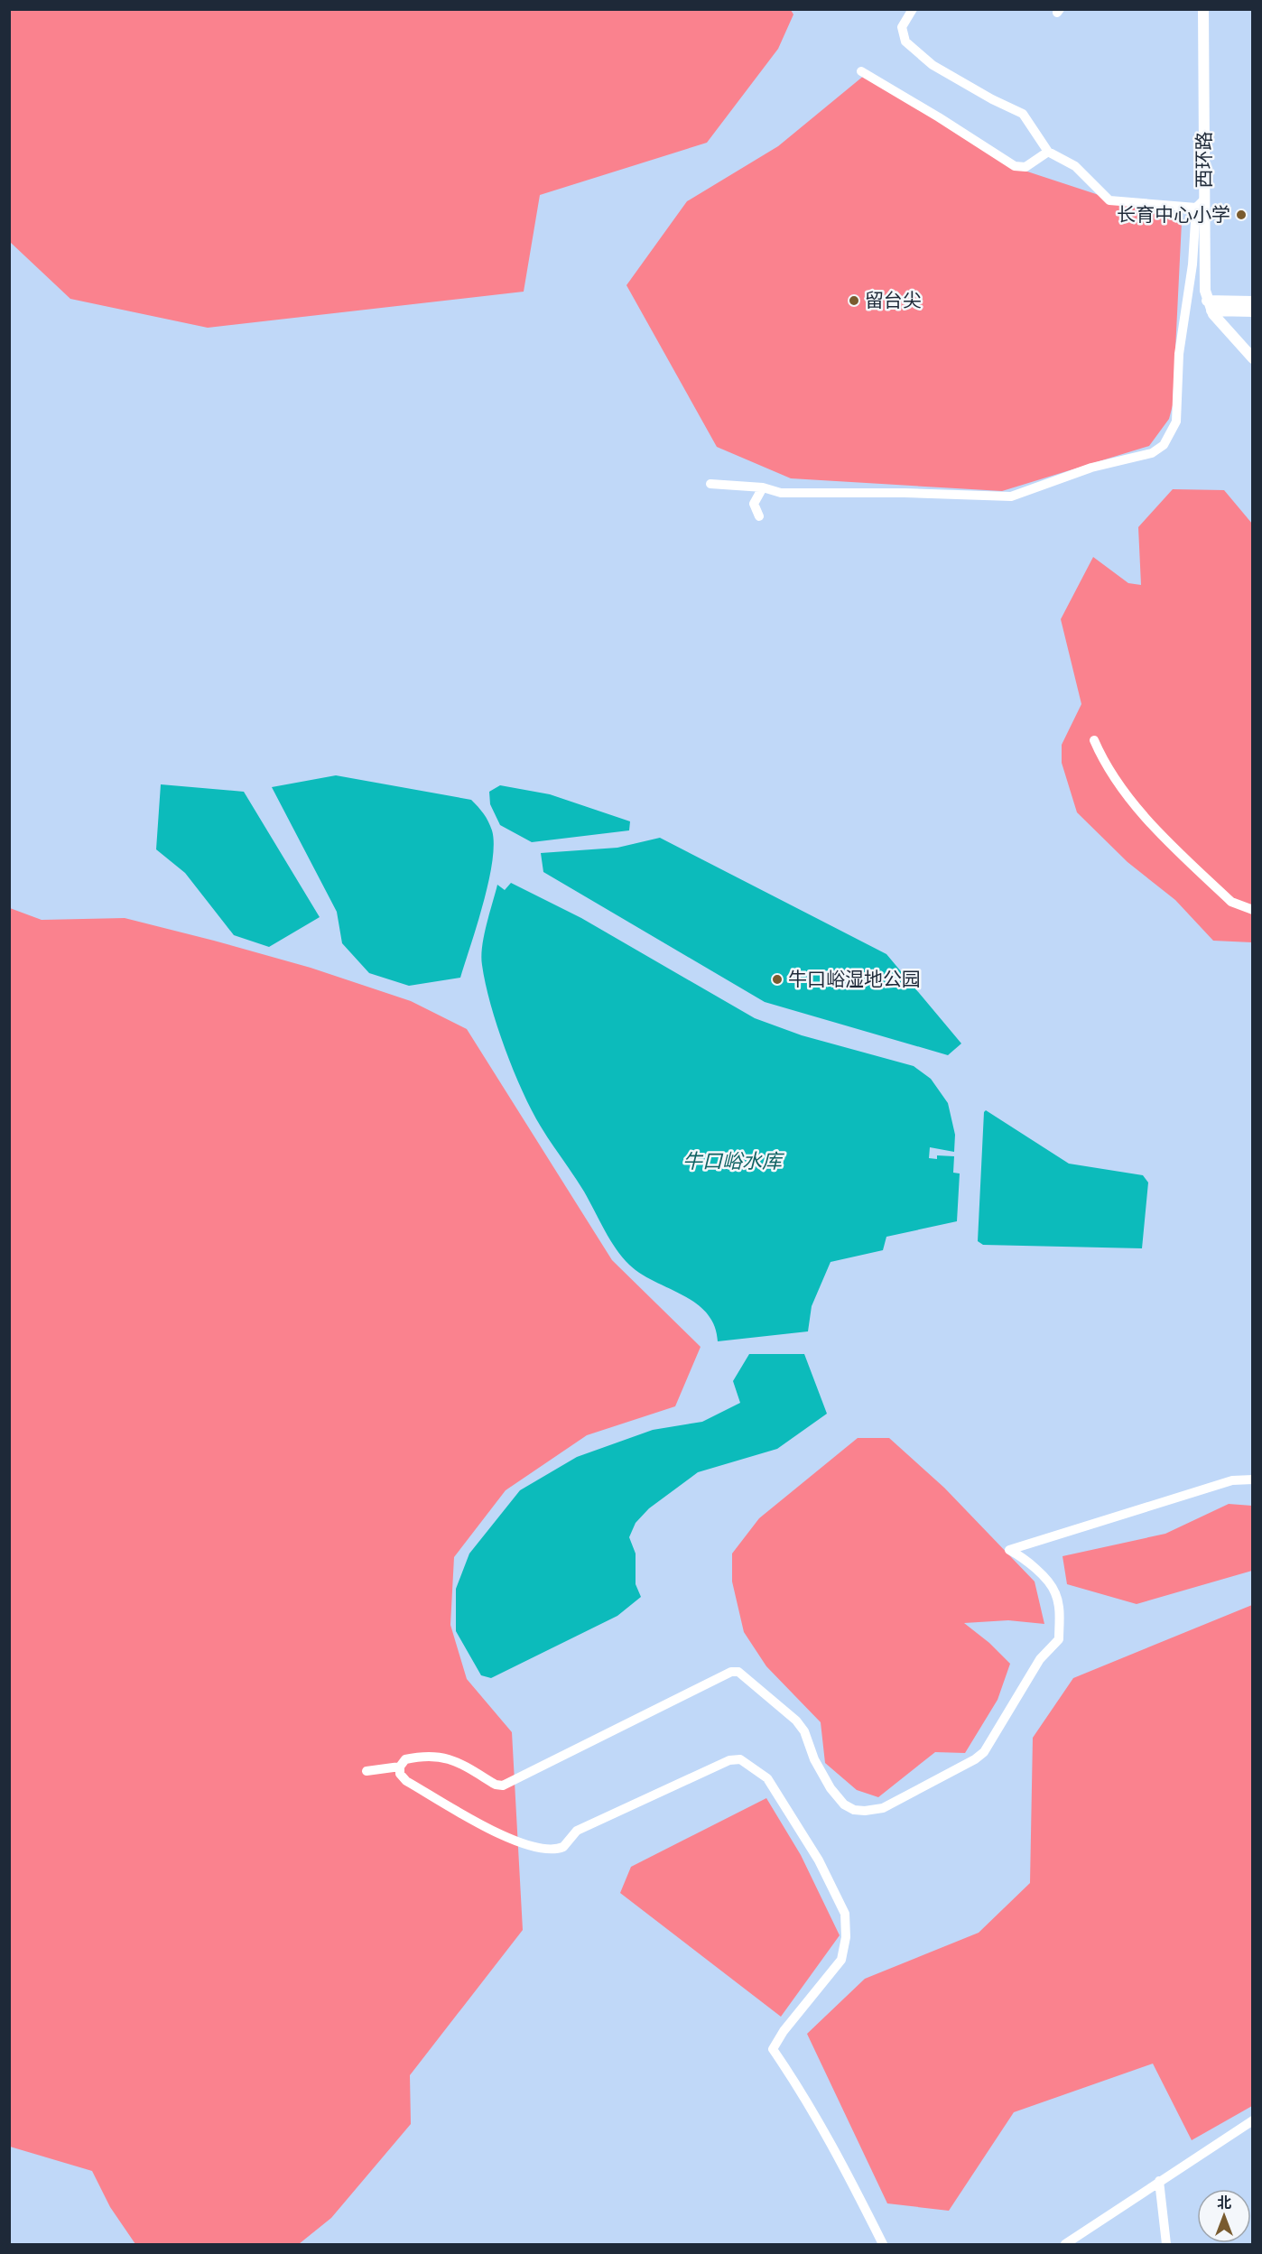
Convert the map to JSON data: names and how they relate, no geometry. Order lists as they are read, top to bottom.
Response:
{
  "streets": {
    "main road": ["西环路"]
  },
  "water": ["牛口峪水库"],
  "places": ["长育中心小学", "留台尖", "牛口峪湿地公园"],
  "north": "top"
}
